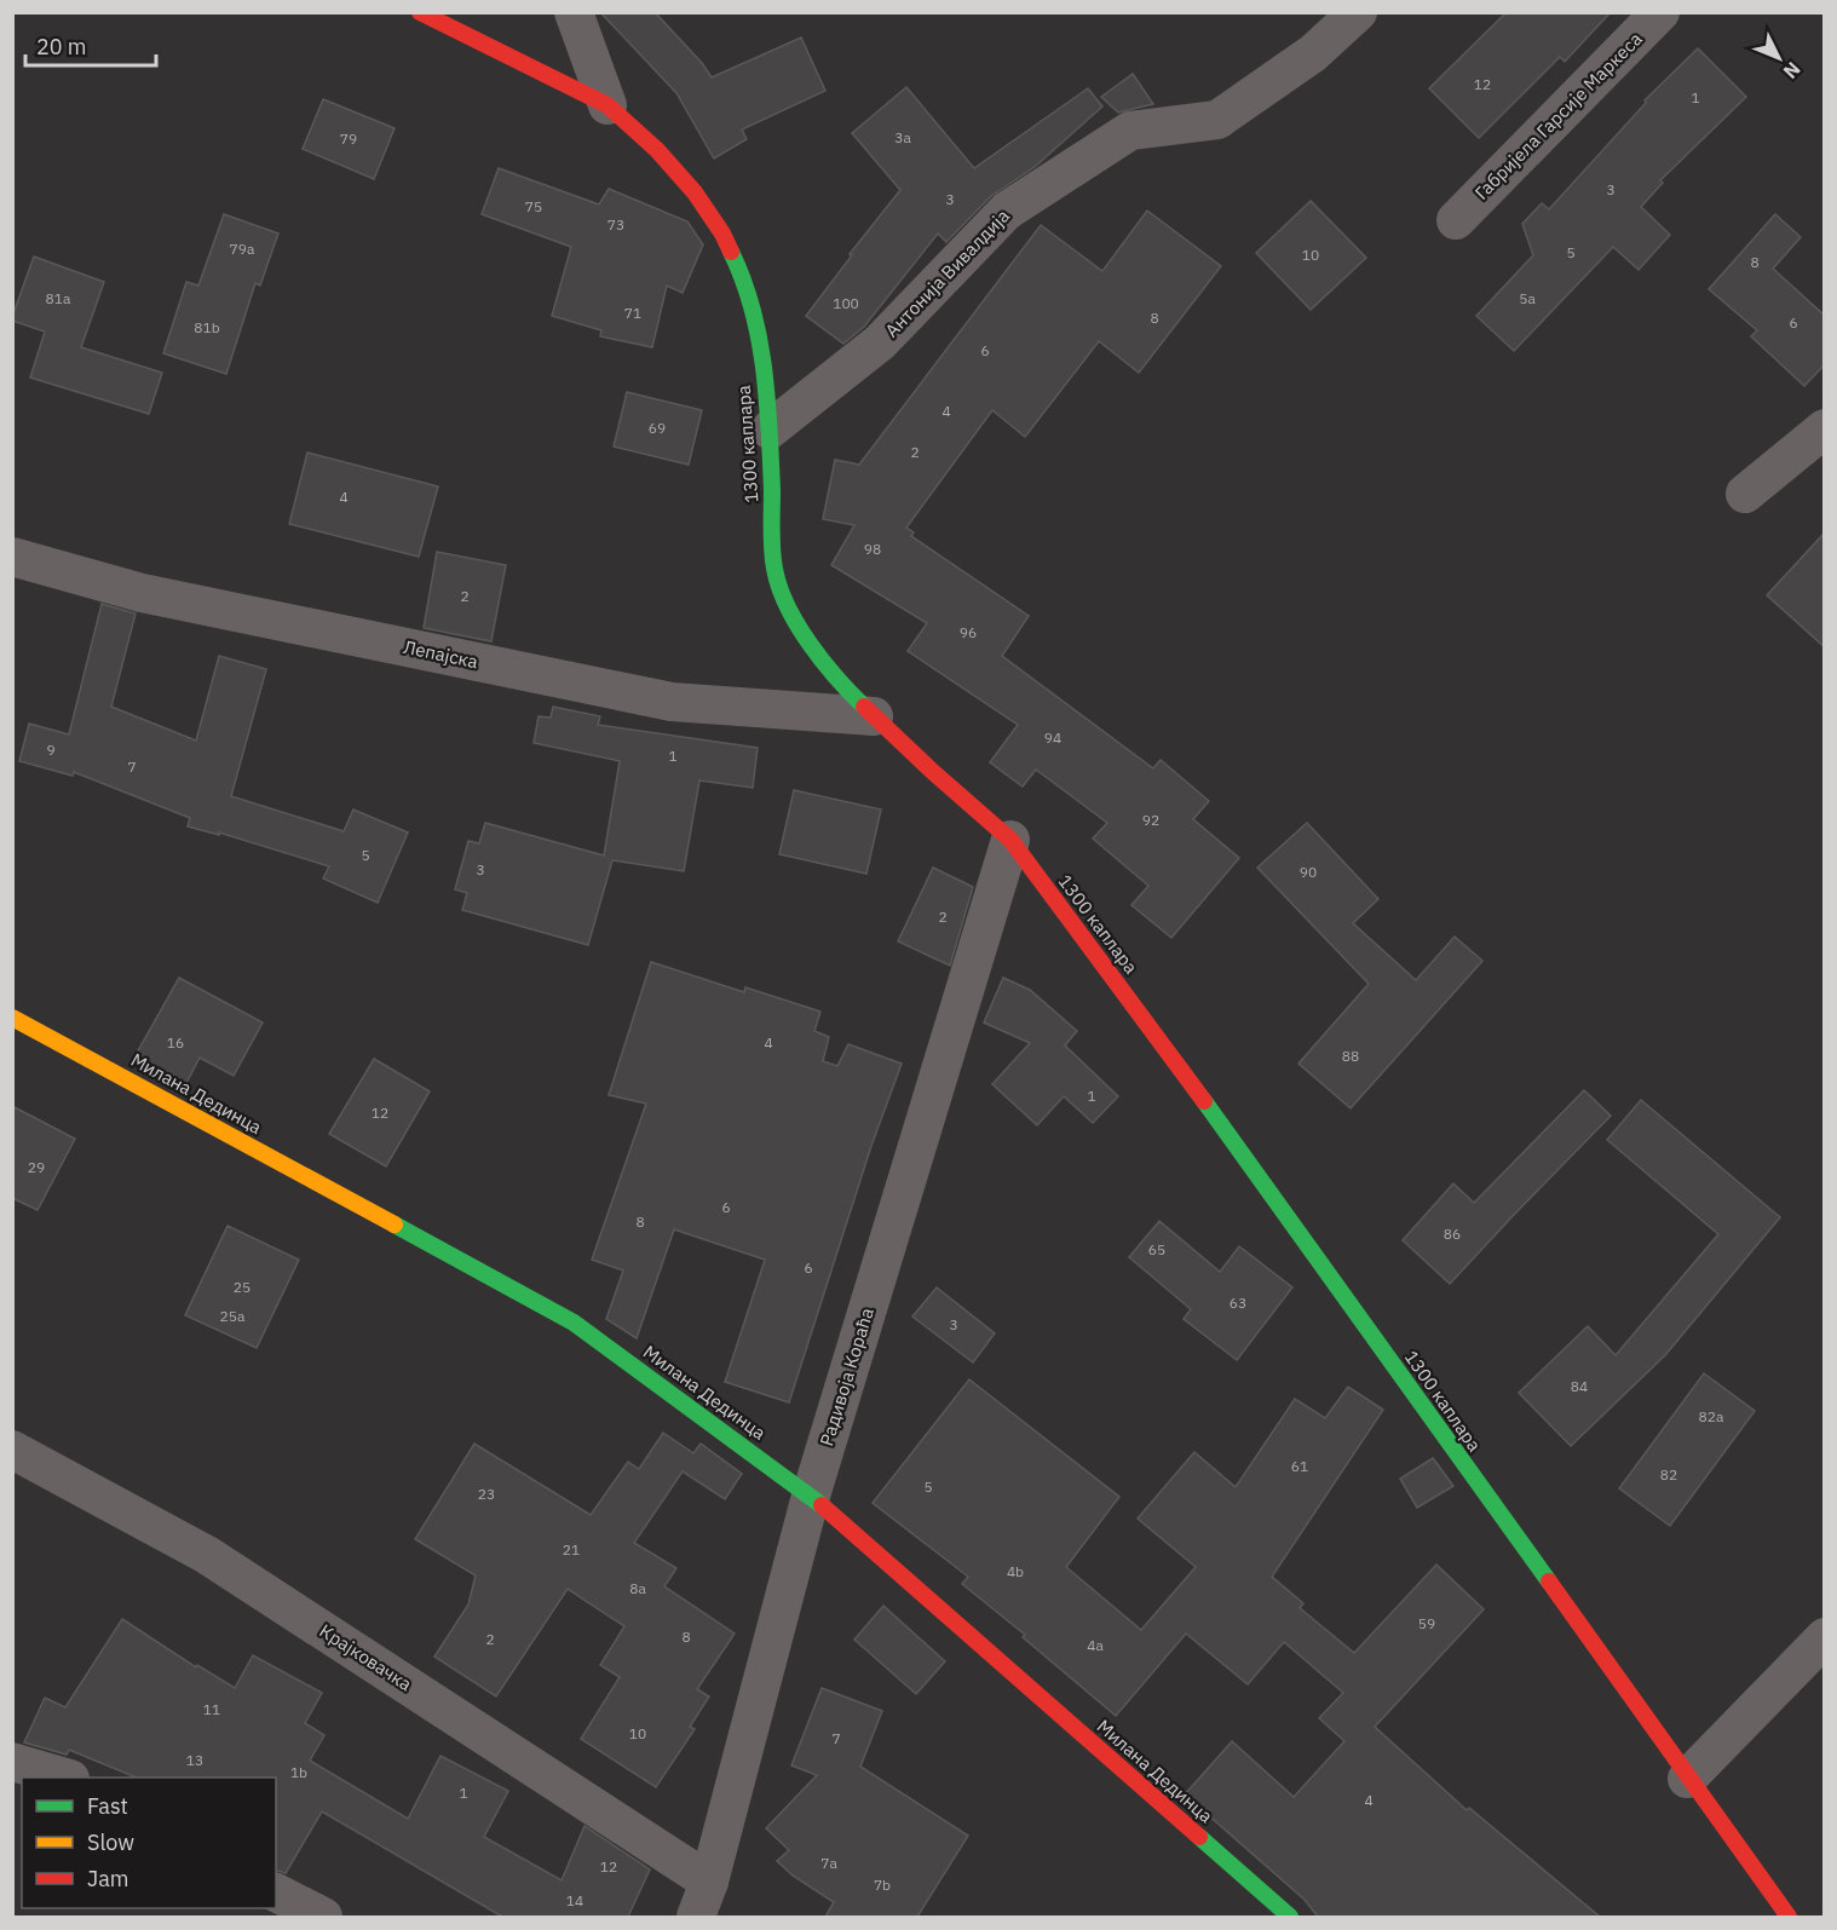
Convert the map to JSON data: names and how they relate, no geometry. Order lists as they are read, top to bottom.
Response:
{
  "streets": {
    "street": [
      "Габријела Гарсије Маркеса",
      "Антонија Вивалдија",
      "1300 каплара",
      "Лепајска",
      "Милана Дединца",
      "Радивоја Кораћа",
      "Крајковачка"
    ]
  },
  "crossings": [
    ["Антонија Вивалдија", "1300 каплара"],
    ["1300 каплара", "Лепајска"],
    ["1300 каплара", "Радивоја Кораћа"],
    ["Милана Дединца", "Радивоја Кораћа"],
    ["Радивоја Кораћа", "Крајковачка"]
  ],
  "house_numbers": [
    "12",
    "1",
    "3a",
    "79",
    "3",
    "3",
    "75",
    "73",
    "79a",
    "5",
    "10",
    "8",
    "81a",
    "5a",
    "100",
    "71",
    "8",
    "6",
    "81b",
    "6",
    "4",
    "69",
    "2",
    "4",
    "98",
    "2",
    "96",
    "94",
    "9",
    "1",
    "7",
    "92",
    "5",
    "3",
    "90",
    "2",
    "16",
    "4",
    "88",
    "1",
    "12",
    "29",
    "6",
    "8",
    "86",
    "65",
    "6",
    "25",
    "63",
    "25a",
    "3",
    "84",
    "82a",
    "61",
    "82",
    "5",
    "23",
    "21",
    "4b",
    "8a",
    "59",
    "8",
    "2",
    "4a",
    "11",
    "10",
    "7",
    "13",
    "1b",
    "1",
    "4",
    "7a",
    "12",
    "7b",
    "14"
  ],
  "legend": ["Fast", "Slow", "Jam"],
  "scale_bar": "20 m",
  "north": "bottom right"
}
